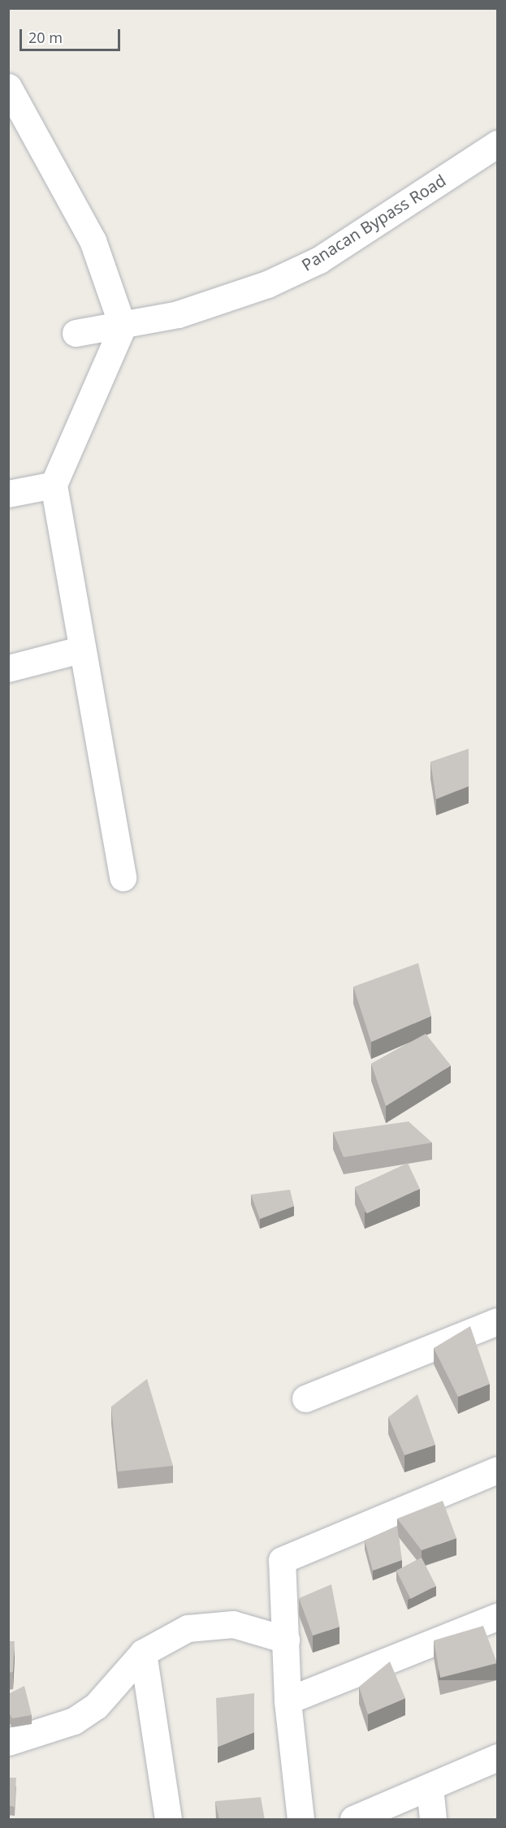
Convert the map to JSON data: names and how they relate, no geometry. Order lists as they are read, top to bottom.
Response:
{
  "streets": {
    "street": ["Panacan Bypass Road"]
  },
  "scale_bar": "20 m"
}
